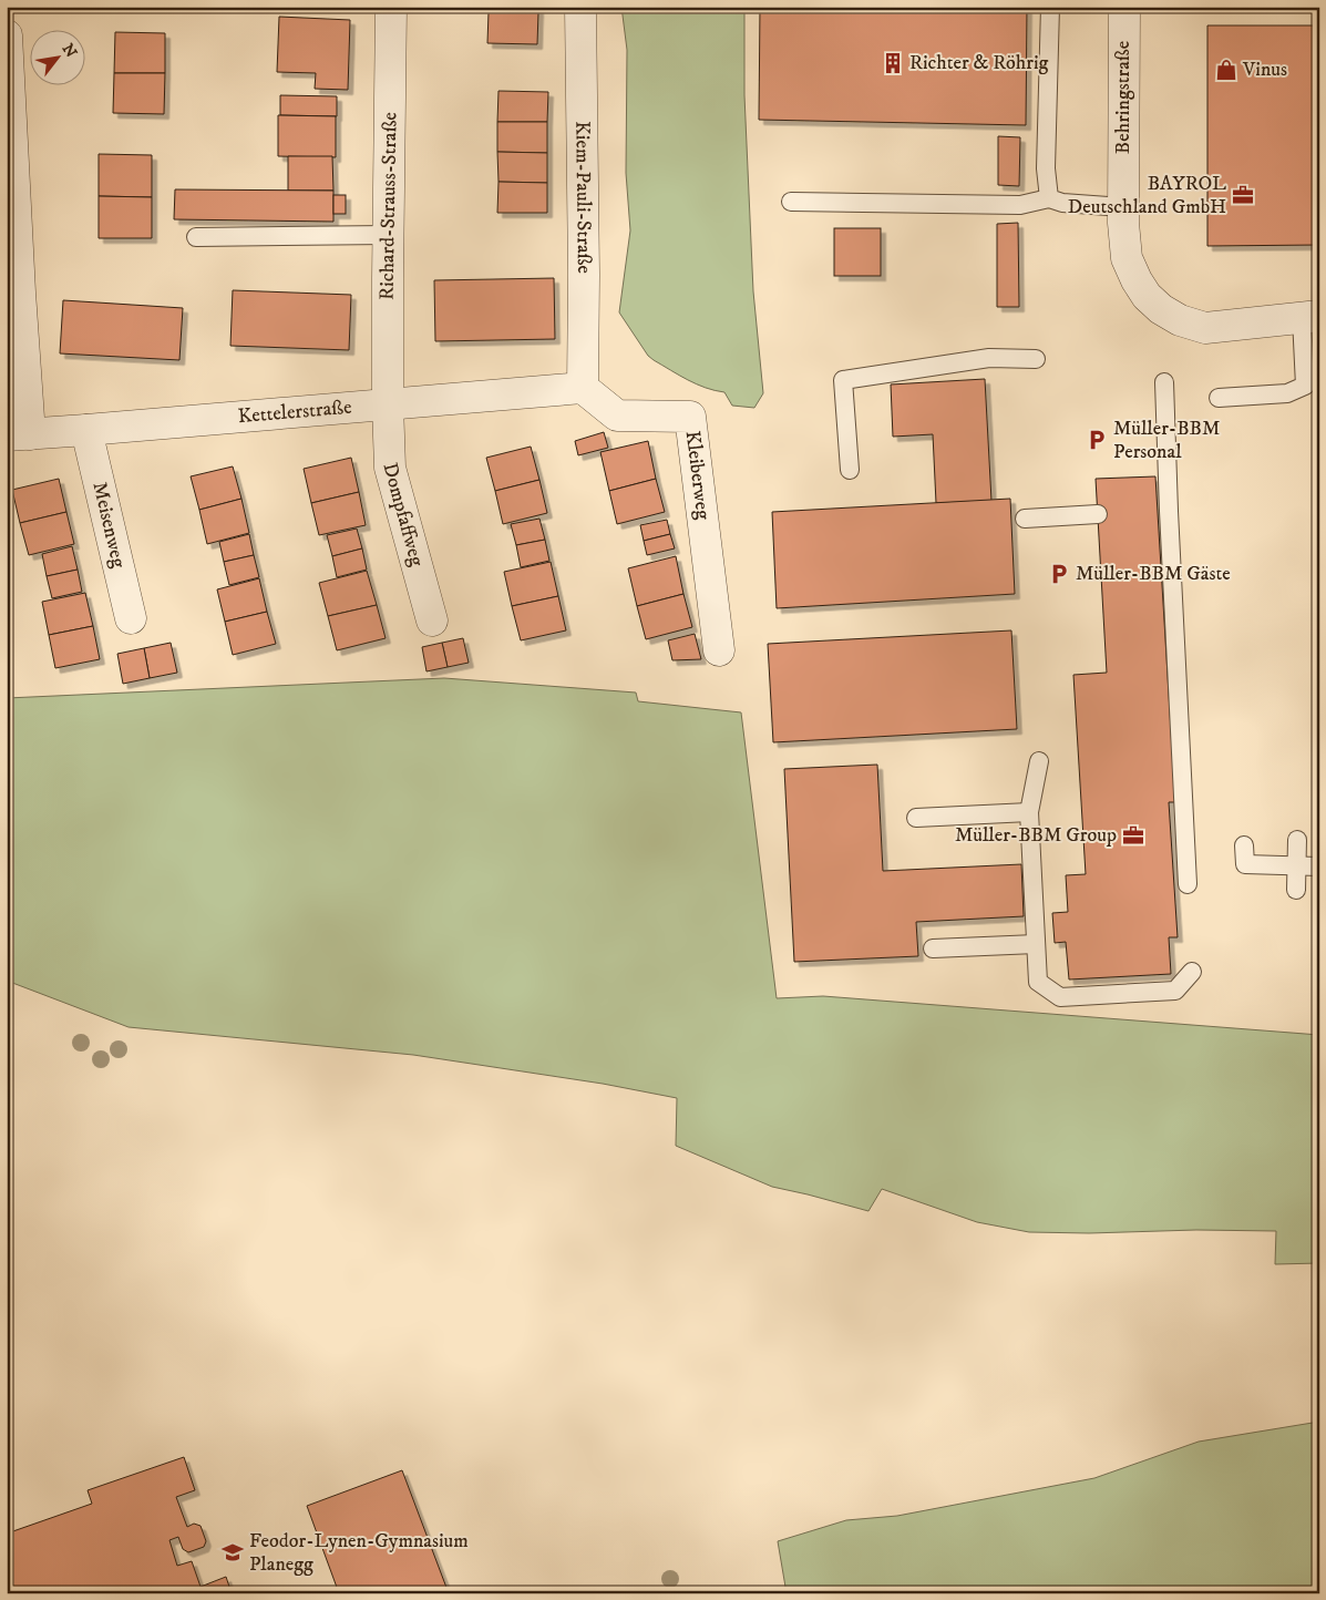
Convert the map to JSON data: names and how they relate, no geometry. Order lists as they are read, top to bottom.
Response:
{
  "streets": {
    "street": [
      "Behringstraße",
      "Kiem-Pauli-Straße",
      "Richard-Strauss-Straße",
      "Kettelerstraße",
      "Kleiberweg",
      "Dompfaffweg",
      "Meisenweg"
    ]
  },
  "crossings": [
    ["Kiem-Pauli-Straße", "Kettelerstraße"],
    ["Kiem-Pauli-Straße", "Kleiberweg"],
    ["Richard-Strauss-Straße", "Kettelerstraße"],
    ["Richard-Strauss-Straße", "Dompfaffweg"],
    ["Kettelerstraße", "Kleiberweg"],
    ["Kettelerstraße", "Dompfaffweg"],
    ["Kettelerstraße", "Meisenweg"]
  ],
  "places": {
    "building": ["Richter & Röhrig"],
    "shop": ["Vinus"],
    "office": ["BAYROL Deutschland GmbH", "Müller-BBM Group"],
    "parking": ["Müller-BBM Personal", "Müller-BBM Gäste"],
    "school or university": ["Feodor-Lynen-Gymnasium Planegg"]
  },
  "north": "top right"
}
